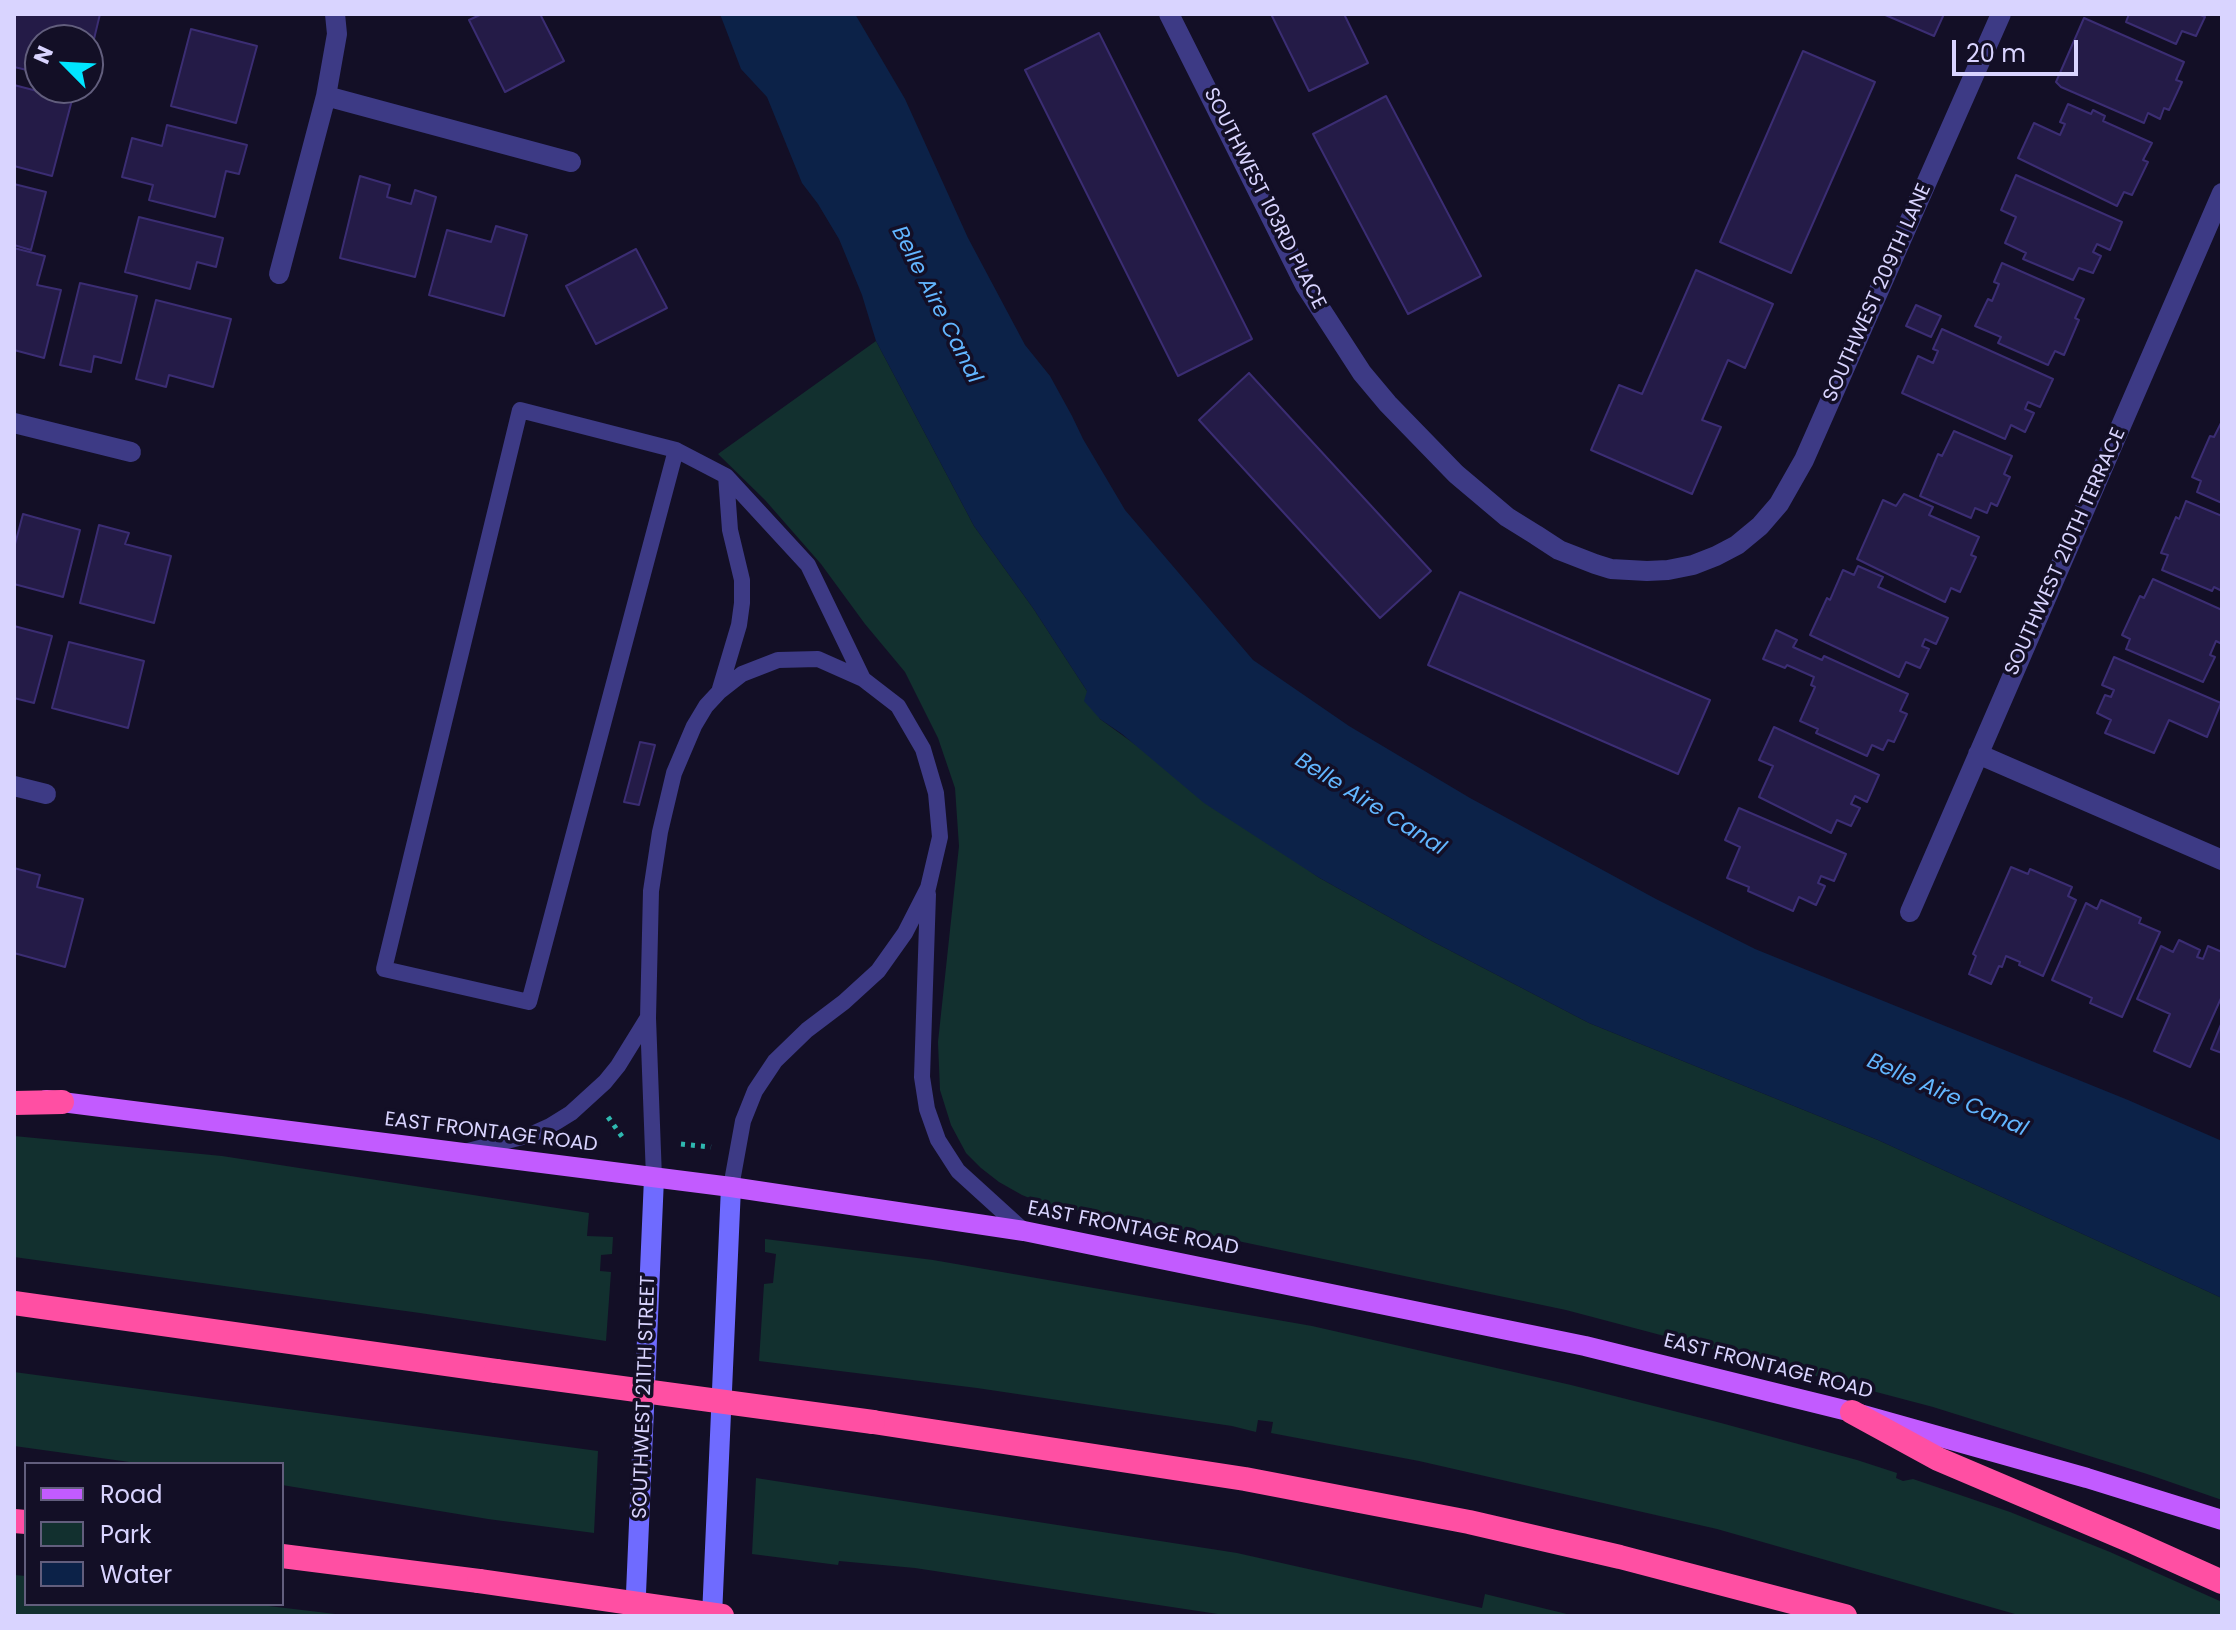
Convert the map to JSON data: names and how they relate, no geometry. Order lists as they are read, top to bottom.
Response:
{
  "streets": {
    "main road": ["EAST FRONTAGE ROAD", "SOUTHWEST 211TH STREET"],
    "street": ["SOUTHWEST 103RD PLACE", "SOUTHWEST 209TH LANE", "SOUTHWEST 210TH TERRACE"]
  },
  "crossings": [
    ["SOUTHWEST 103RD PLACE", "SOUTHWEST 209TH LANE"],
    ["EAST FRONTAGE ROAD", "SOUTHWEST 211TH STREET"]
  ],
  "water": ["Belle Aire Canal"],
  "legend": ["Road", "Park", "Water"],
  "scale_bar": "20 m",
  "north": "top left"
}
